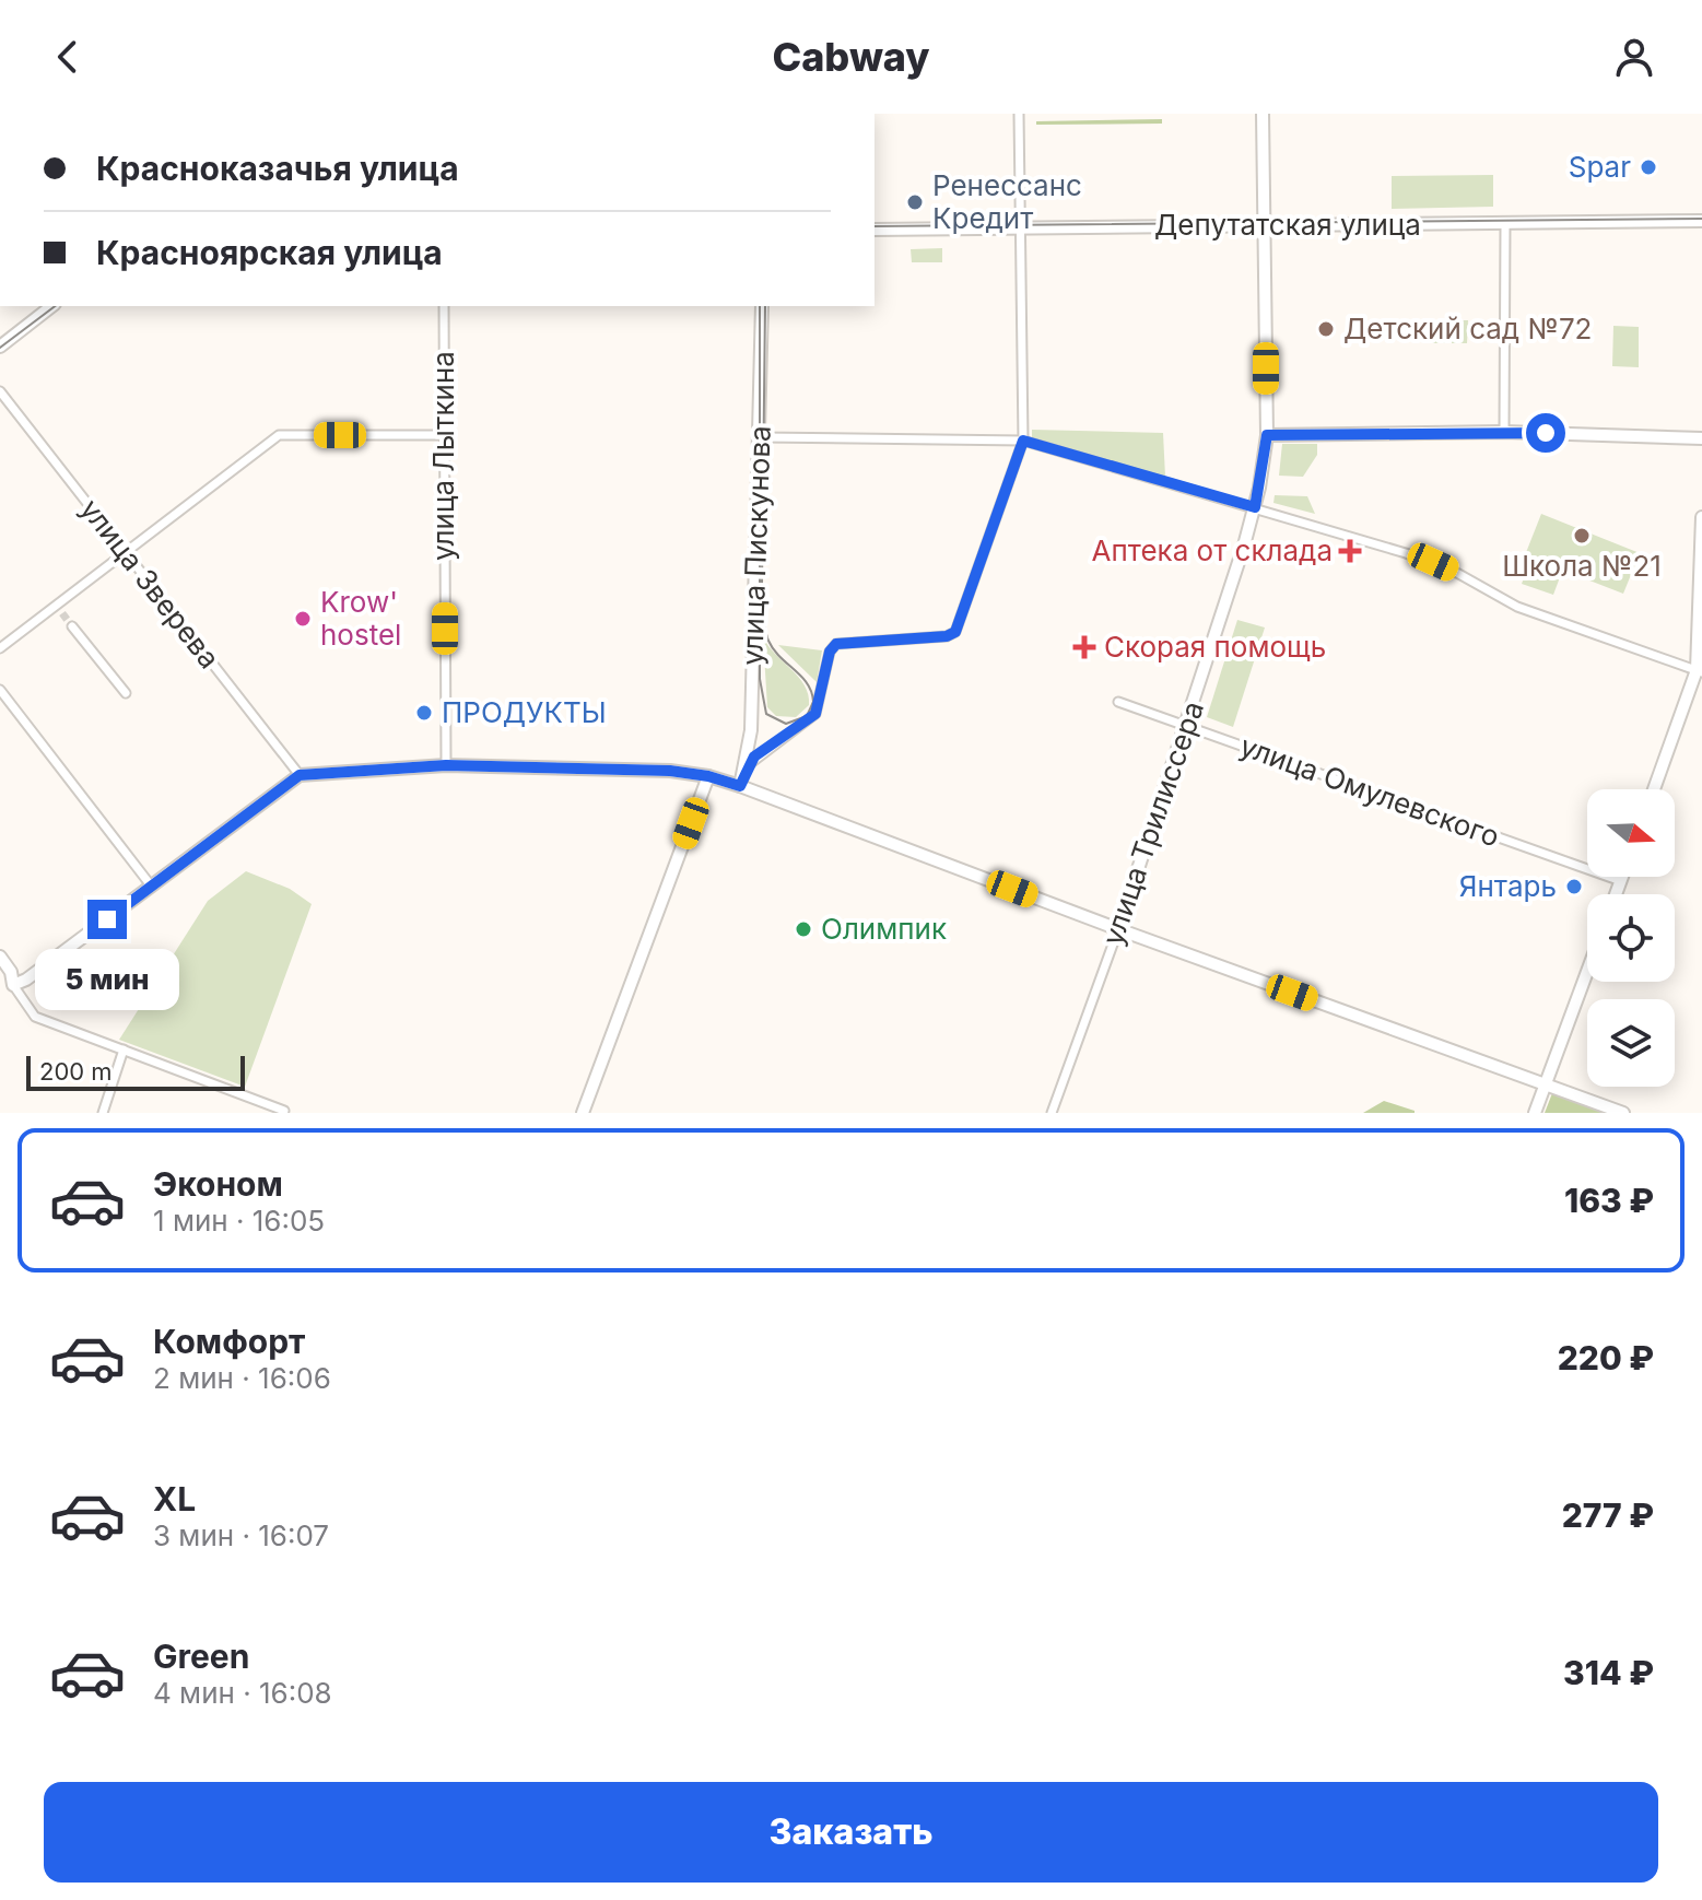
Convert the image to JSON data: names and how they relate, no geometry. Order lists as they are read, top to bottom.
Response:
{
  "streets": {
    "street": [
      "Депутатская улица",
      "улица Лыткина",
      "улица Пискунова",
      "улица Зверева",
      "улица Омулевского",
      "улица Трилиссера"
    ]
  },
  "crossings": [
    ["Депутатская улица", "улица Трилиссера"],
    ["улица Омулевского", "улица Трилиссера"]
  ],
  "places": {
    "other": [
      "Spar",
      "Ренессанс Кредит",
      "Детский сад №72",
      "Школа №21",
      "Krow' hostel",
      "ПРОДУКТЫ",
      "Янтарь",
      "Олимпик"
    ],
    "health": ["Аптека от склада", "Скорая помощь"]
  },
  "scale_bar": "200 m",
  "north": "right",
  "page": {
    "header": "Cabway",
    "banner": ["Красноказачья улица", "Красноярская улица"],
    "bubble": "5 мин",
    "scale": "200 m",
    "list": [
      {
        "name": "Эконом",
        "note": "1 мин · 16:05",
        "value": "163 ₽"
      },
      {
        "name": "Комфорт",
        "note": "2 мин · 16:06",
        "value": "220 ₽"
      },
      {
        "name": "XL",
        "note": "3 мин · 16:07",
        "value": "277 ₽"
      },
      {
        "name": "Green",
        "note": "4 мин · 16:08",
        "value": "314 ₽"
      }
    ],
    "buttons": "Заказать"
  }
}
